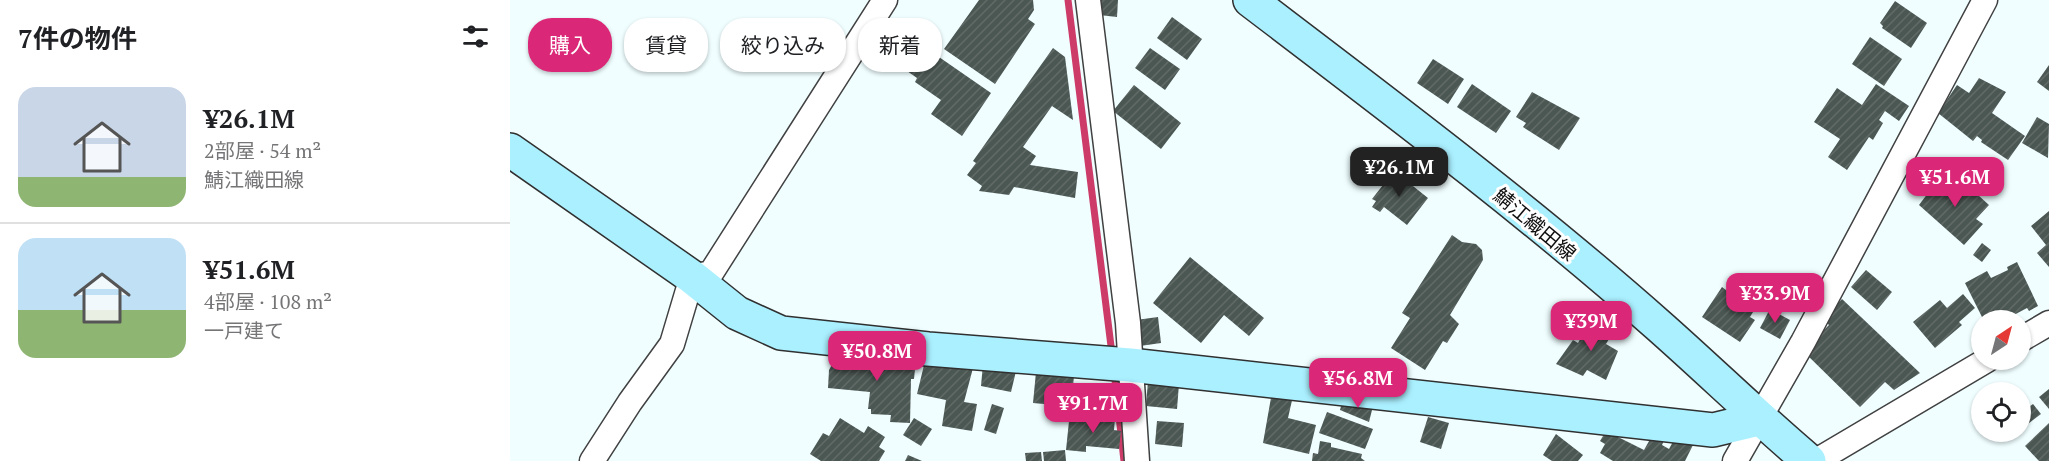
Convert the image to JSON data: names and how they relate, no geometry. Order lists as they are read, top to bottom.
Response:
{
  "streets": {
    "street": ["鯖江織田線"]
  },
  "north": "top right",
  "page": {
    "heading": "7件の物件",
    "chip": [
      "購入",
      "賃貸",
      "絞り込み",
      "新着"
    ],
    "list": [
      {
        "name": "¥26.1M",
        "note": "2部屋 · 54 m² · 鯖江織田線"
      },
      {
        "name": "¥51.6M",
        "note": "4部屋 · 108 m² · 一戸建て"
      }
    ],
    "price": [
      "¥26.1M",
      "¥51.6M",
      "¥33.9M",
      "¥39M",
      "¥50.8M",
      "¥56.8M",
      "¥91.7M"
    ]
  }
}
